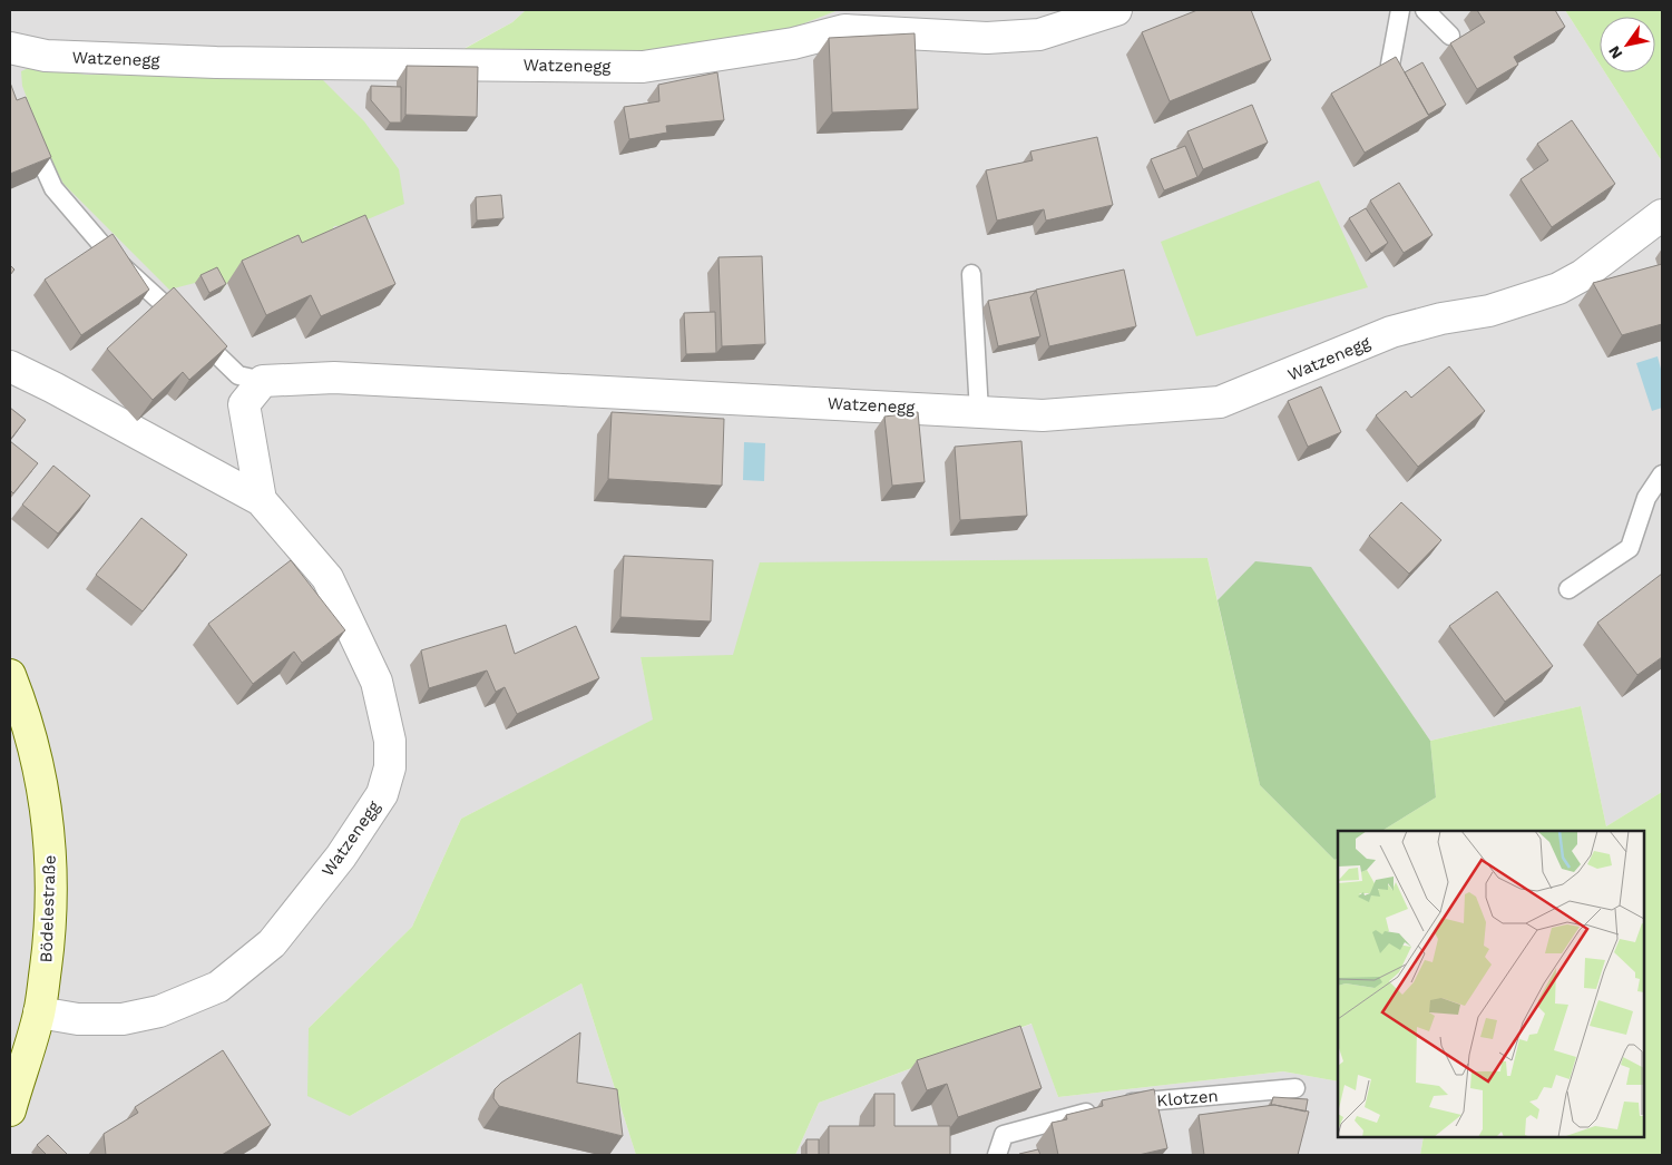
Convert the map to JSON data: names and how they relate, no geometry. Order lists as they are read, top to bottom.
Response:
{
  "streets": {
    "main road": ["Bödelestraße"],
    "street": ["Watzenegg"],
    "lane": ["Klotzen"]
  },
  "crossings": [
    ["Watzenegg", "Bödelestraße"]
  ],
  "north": "bottom left"
}
